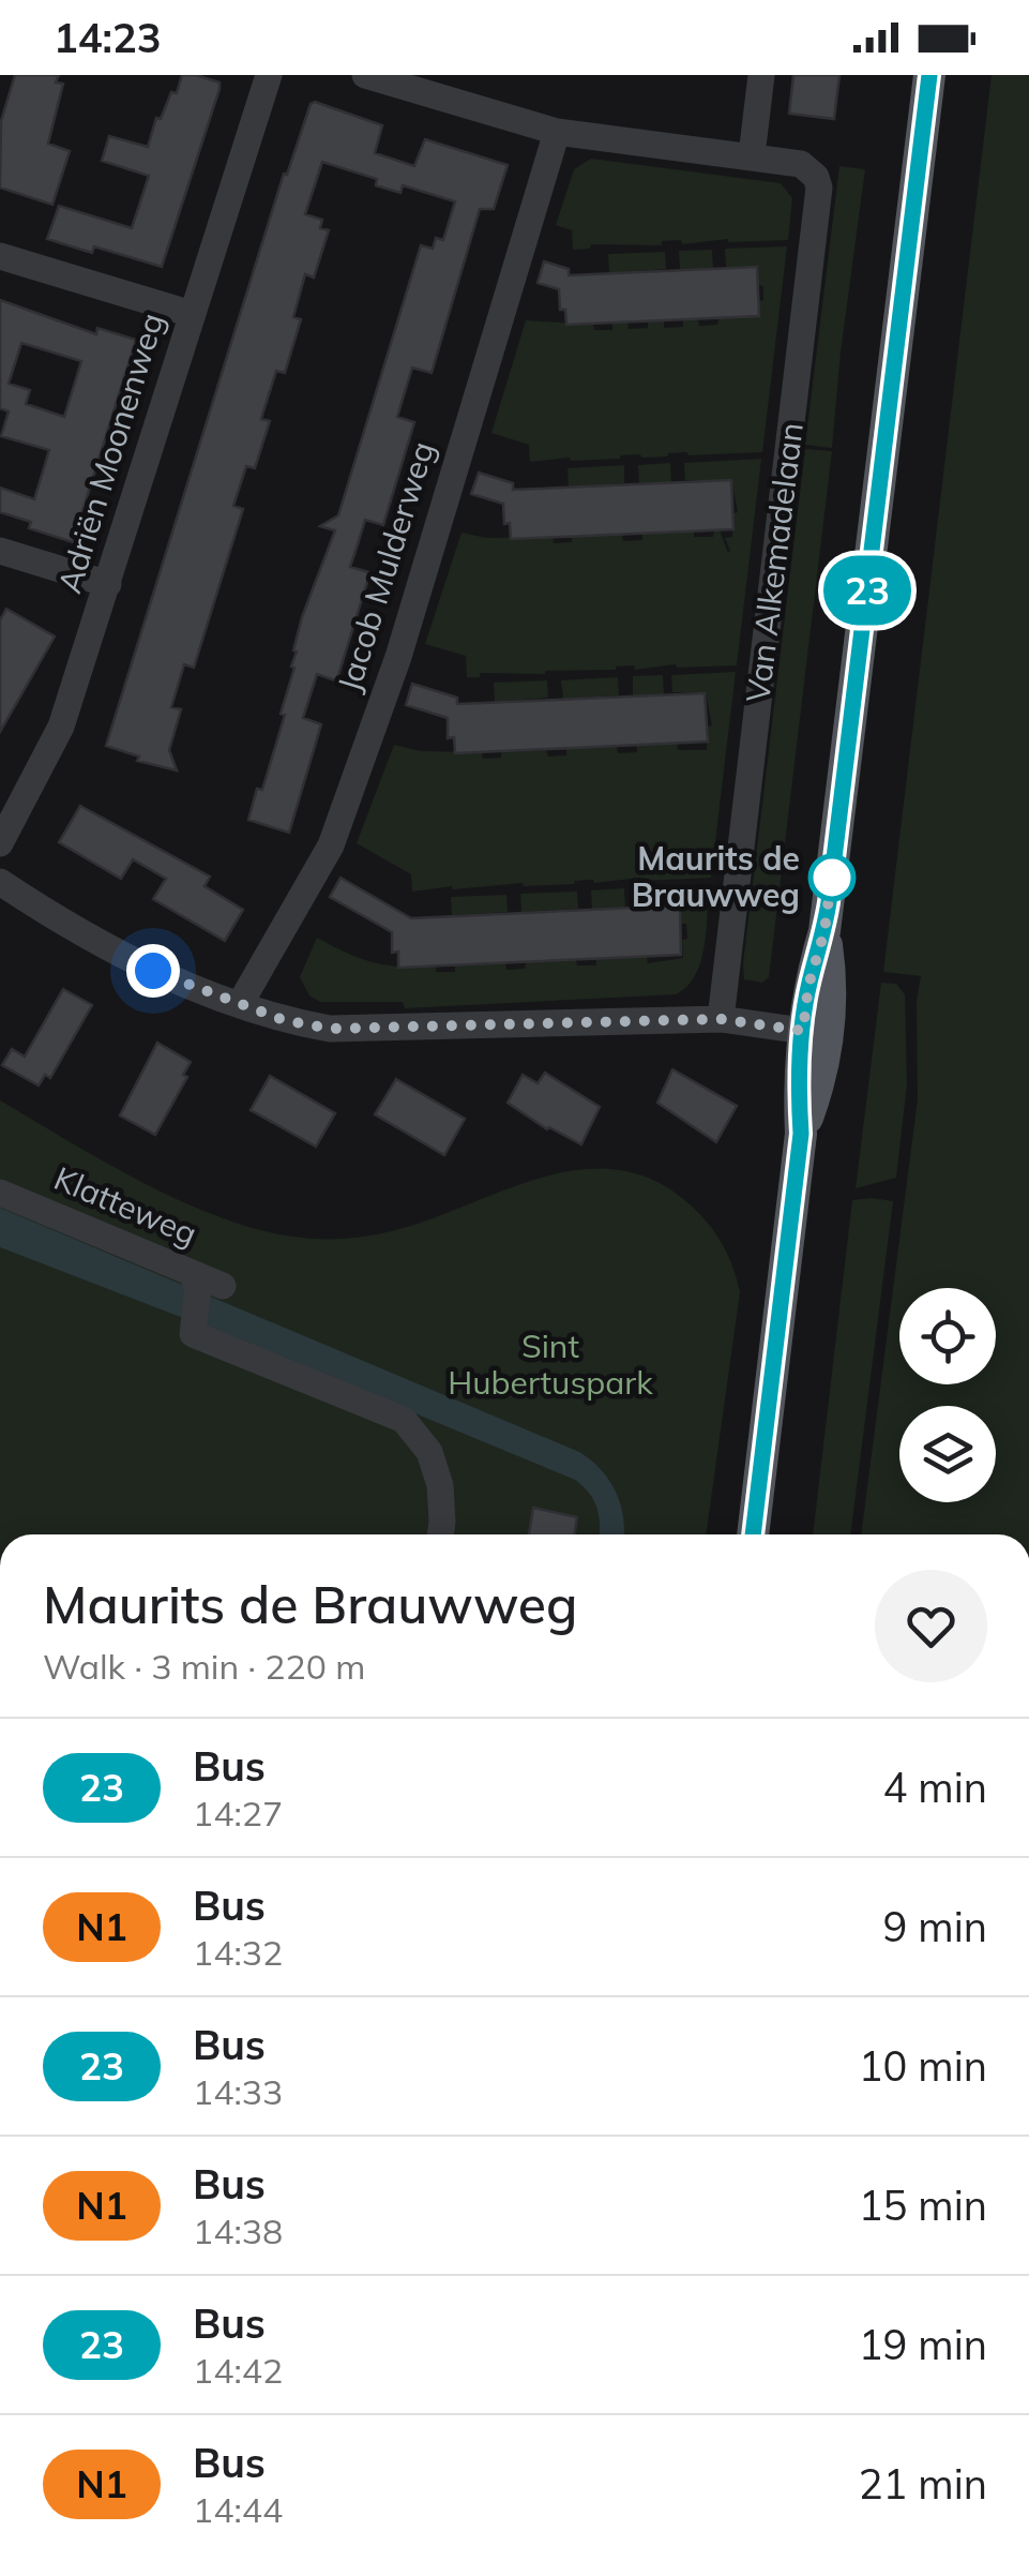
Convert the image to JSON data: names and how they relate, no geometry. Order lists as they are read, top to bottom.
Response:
{
  "streets": {
    "street": [
      "Adriën Moonenweg",
      "Van Alkemadelaan",
      "Jacob Mulderweg",
      "Klatteweg"
    ]
  },
  "crossings": [
    ["Van Alkemadelaan", "Jacob Mulderweg"]
  ],
  "parks": ["Sint Hubertuspark"],
  "places": ["Maurits de Brauwweg"],
  "lines": ["bus line 23"],
  "page": {
    "status": "14:23",
    "on_map": "23",
    "heading": ["Maurits de Brauwweg", "Walk · 3 min · 220 m"],
    "list": [
      {
        "mark": "23",
        "name": "Bus",
        "note": "14:27",
        "value": "4 min"
      },
      {
        "mark": "N1",
        "name": "Bus",
        "note": "14:32",
        "value": "9 min"
      },
      {
        "mark": "23",
        "name": "Bus",
        "note": "14:33",
        "value": "10 min"
      },
      {
        "mark": "N1",
        "name": "Bus",
        "note": "14:38",
        "value": "15 min"
      },
      {
        "mark": "23",
        "name": "Bus",
        "note": "14:42",
        "value": "19 min"
      },
      {
        "mark": "N1",
        "name": "Bus",
        "note": "14:44",
        "value": "21 min"
      }
    ]
  }
}
